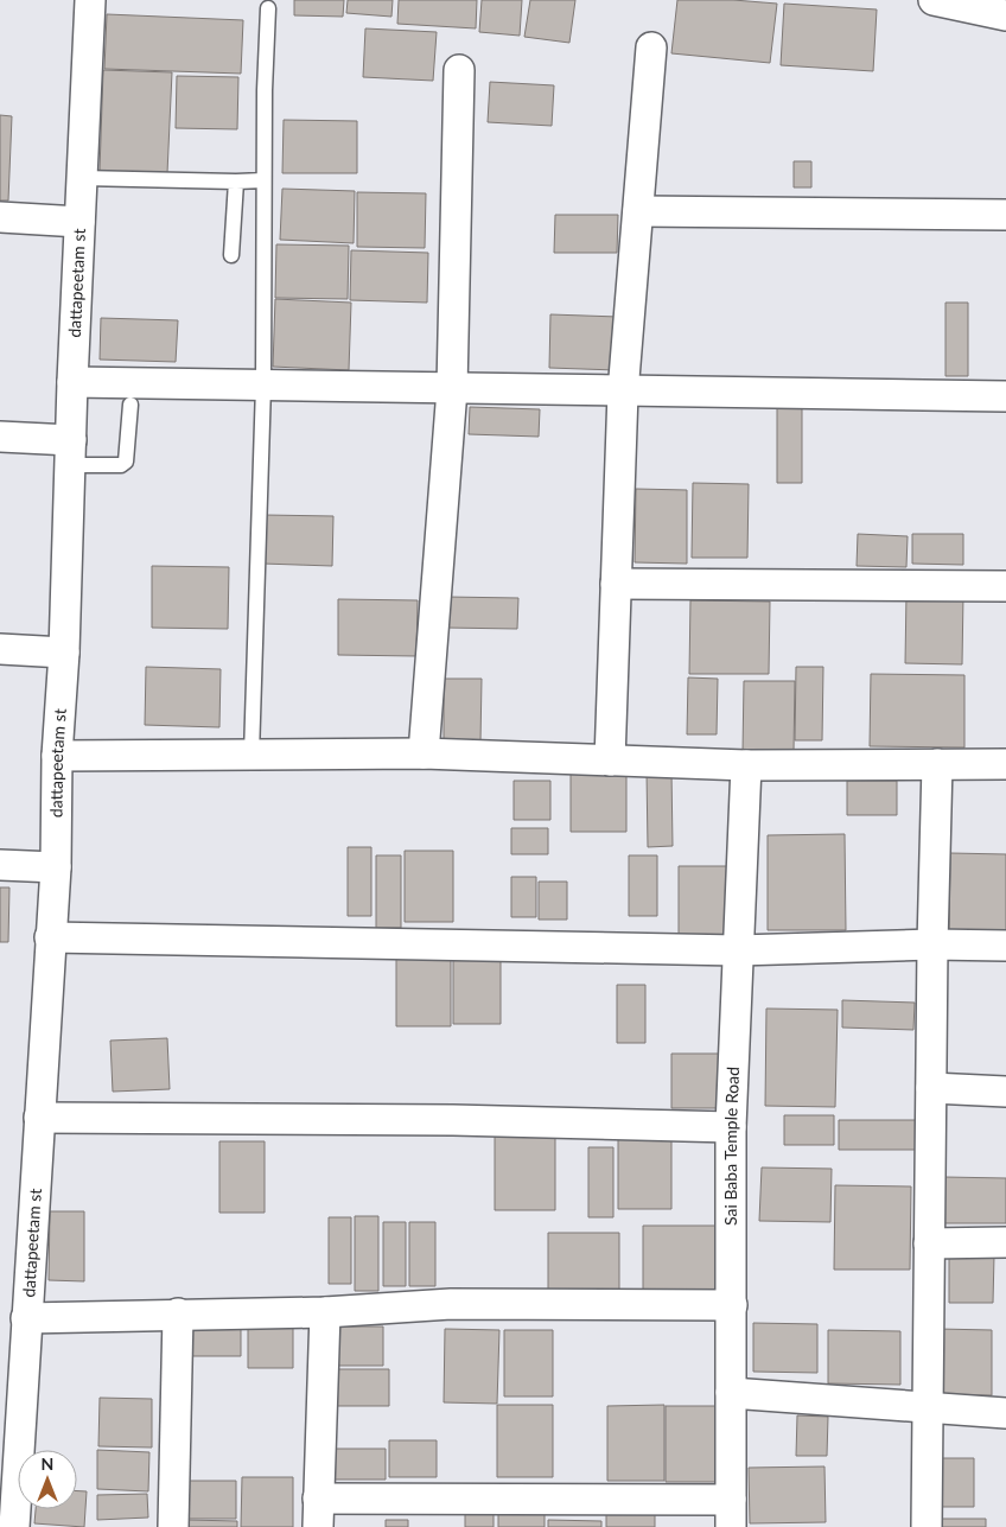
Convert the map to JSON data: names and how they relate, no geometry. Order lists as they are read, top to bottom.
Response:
{
  "streets": {
    "street": ["dattapeetam st", "Sai Baba Temple Road"]
  },
  "north": "top"
}
